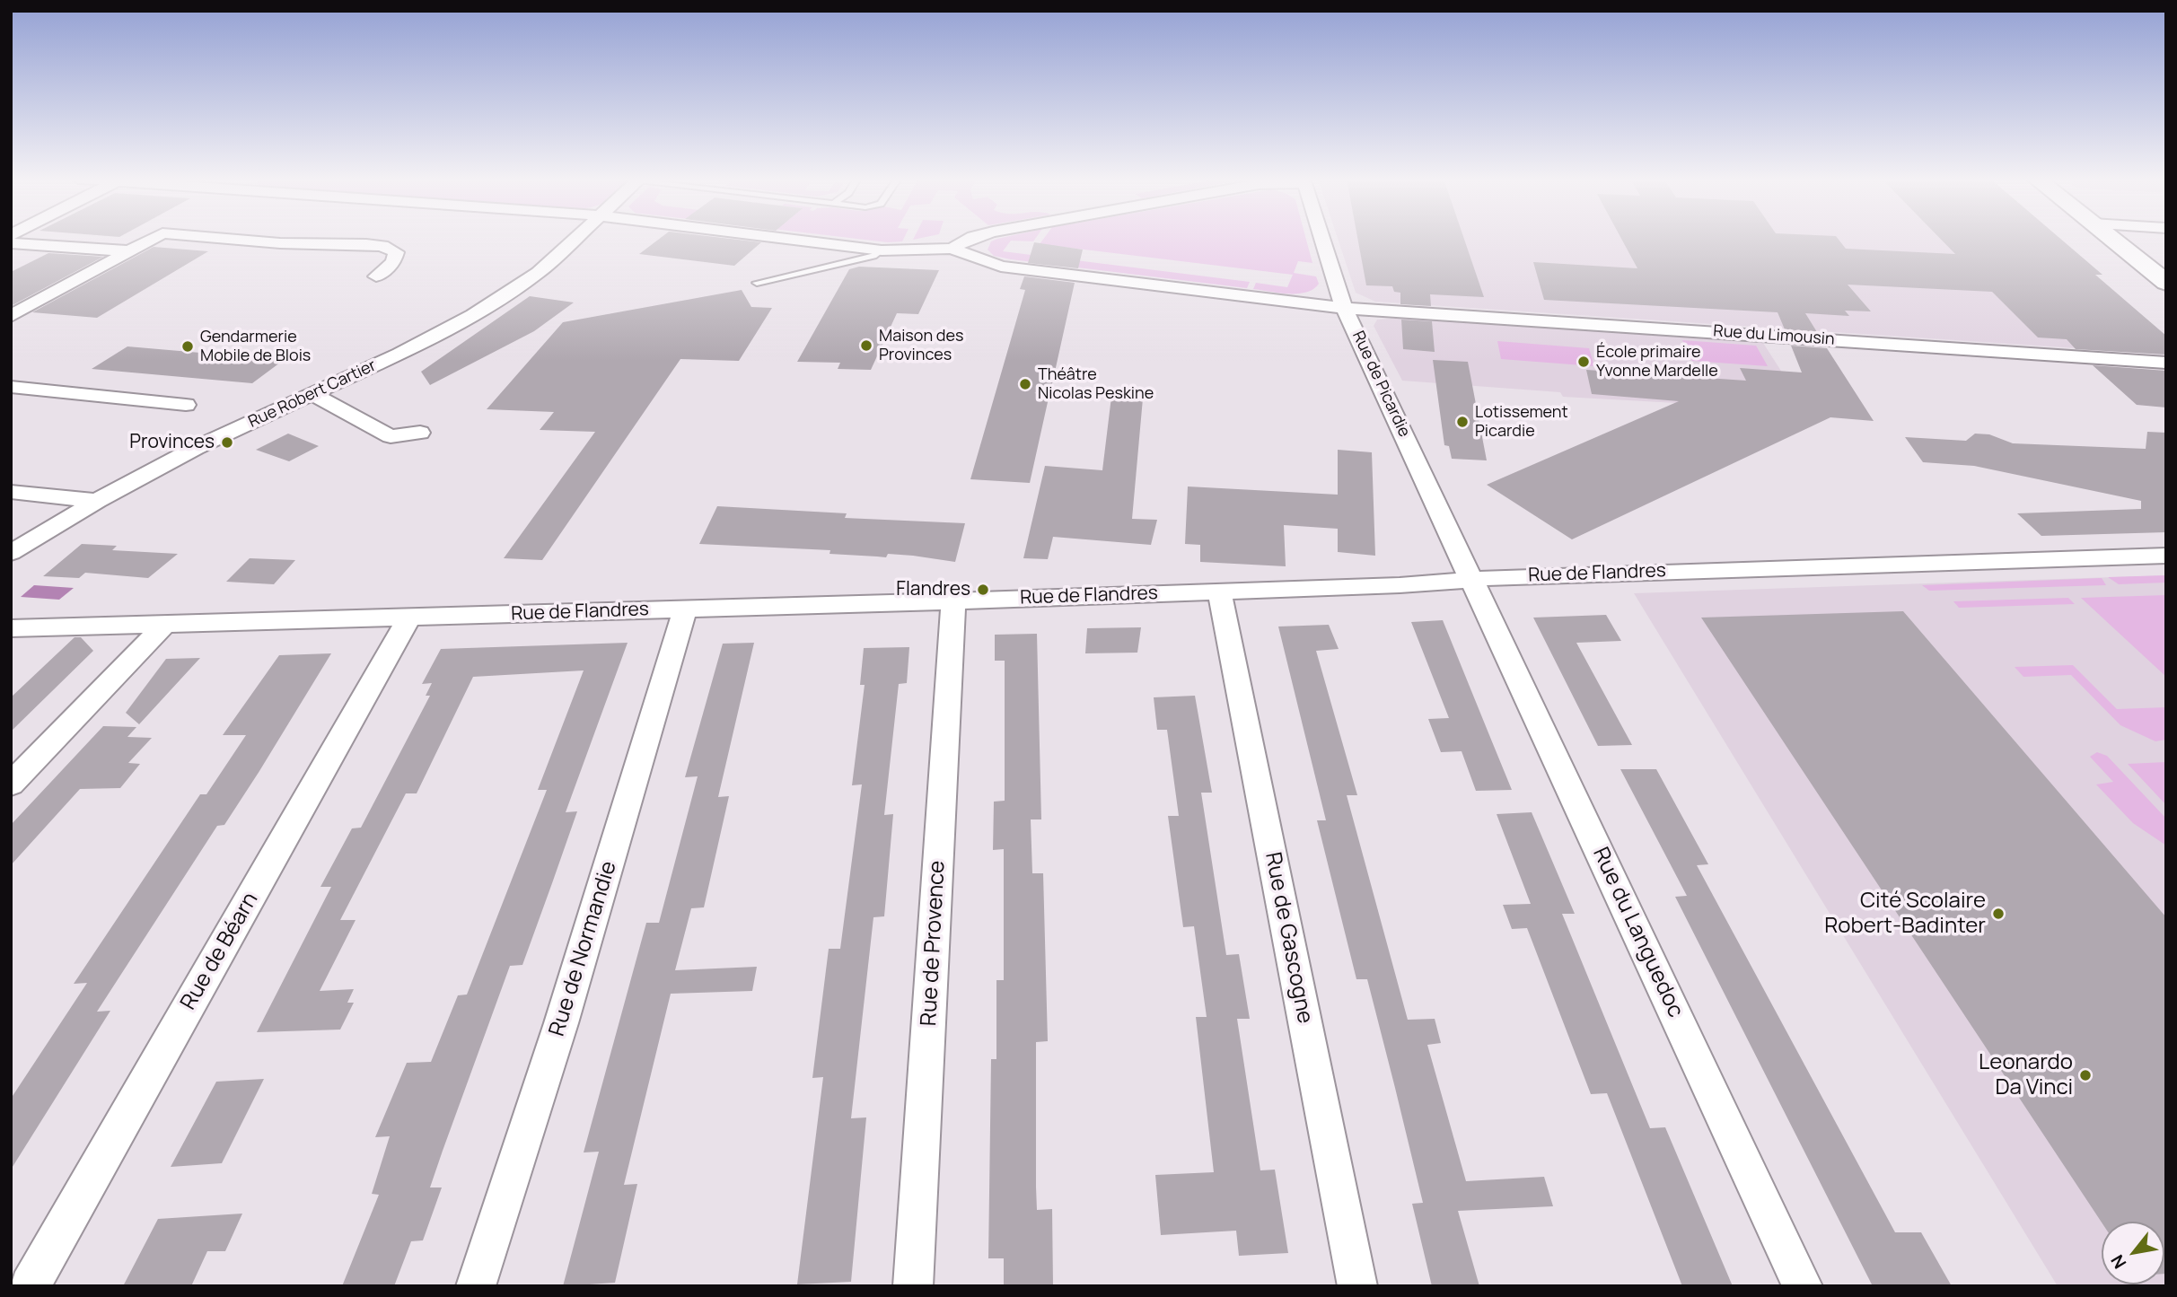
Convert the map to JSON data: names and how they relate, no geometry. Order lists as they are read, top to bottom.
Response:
{
  "streets": {
    "street": [
      "Rue du Limousin",
      "Rue de Picardie",
      "Rue Robert Cartier",
      "Rue de Flandres",
      "Rue du Languedoc",
      "Rue de Gascogne",
      "Rue de Provence",
      "Rue de Normandie",
      "Rue de Béarn"
    ]
  },
  "crossings": [
    ["Rue du Limousin", "Rue de Picardie"],
    ["Rue de Picardie", "Rue de Flandres"],
    ["Rue de Picardie", "Rue du Languedoc"],
    ["Rue de Flandres", "Rue du Languedoc"],
    ["Rue de Flandres", "Rue de Gascogne"],
    ["Rue de Flandres", "Rue de Provence"],
    ["Rue de Flandres", "Rue de Normandie"],
    ["Rue de Flandres", "Rue de Béarn"]
  ],
  "places": [
    "Maison des Provinces",
    "Gendarmerie Mobile de Blois",
    "École primaire Yvonne Mardelle",
    "Théâtre Nicolas Peskine",
    "Lotissement Picardie",
    "Provinces",
    "Flandres",
    "Cité Scolaire Robert-Badinter",
    "Leonardo Da Vinci"
  ],
  "north": "bottom left"
}
